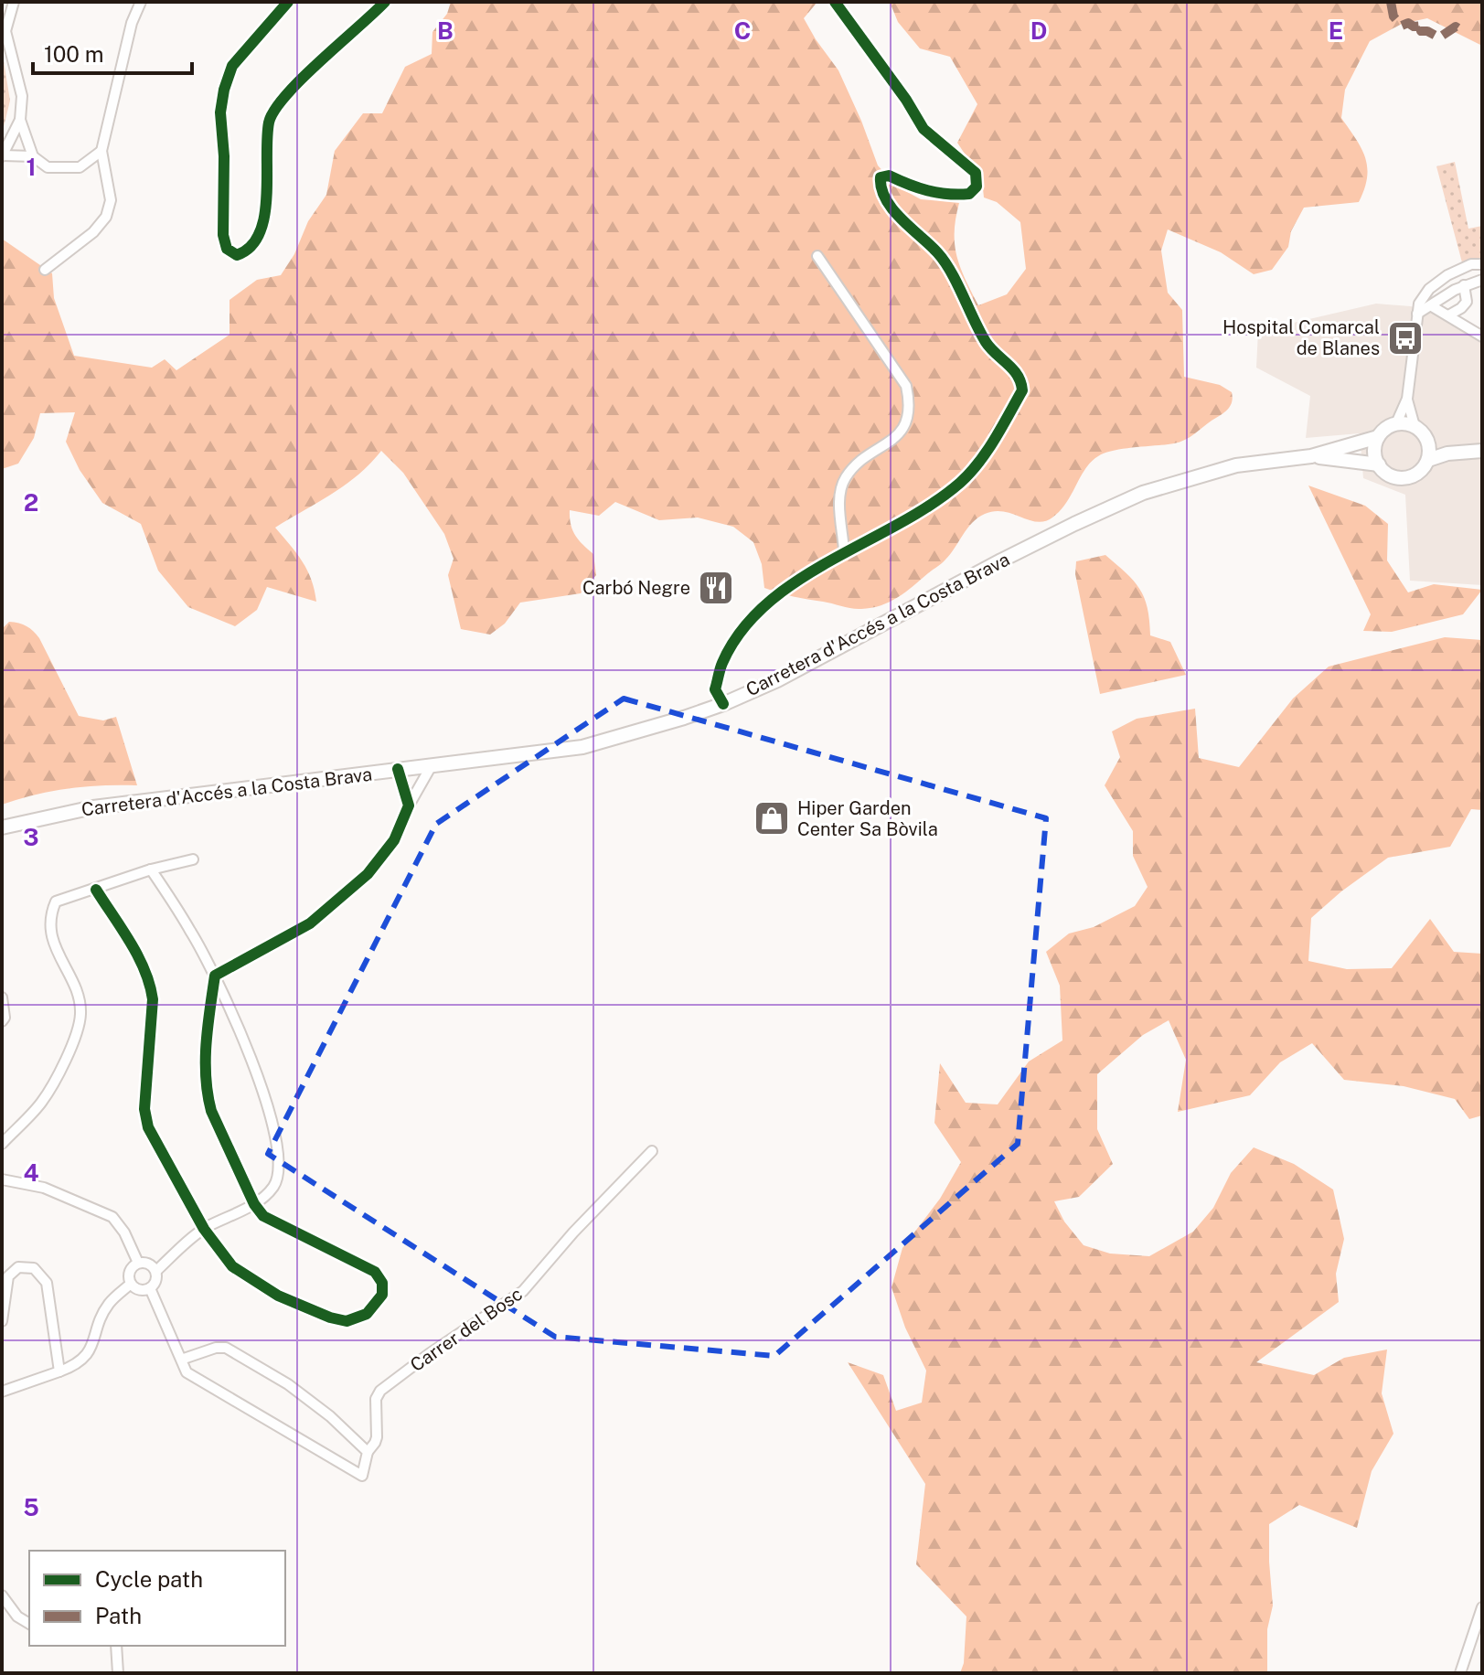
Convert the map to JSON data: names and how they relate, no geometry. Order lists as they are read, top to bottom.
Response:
{
  "streets": {
    "main road": ["Carretera d'Accés a la Costa Brava"],
    "street": ["Carrer del Bosc"]
  },
  "places": {
    "bus stop": ["Hospital Comarcal de Blanes"],
    "restaurant": ["Carbó Negre"],
    "shop": ["Hiper Garden Center Sa Bòvila"]
  },
  "legend": ["Cycle path", "Path"],
  "scale_bar": "100 m",
  "grid": {
    "columns": [
      "B",
      "C",
      "D",
      "E"
    ],
    "rows": [
      "1",
      "2",
      "3",
      "4",
      "5"
    ]
  }
}
